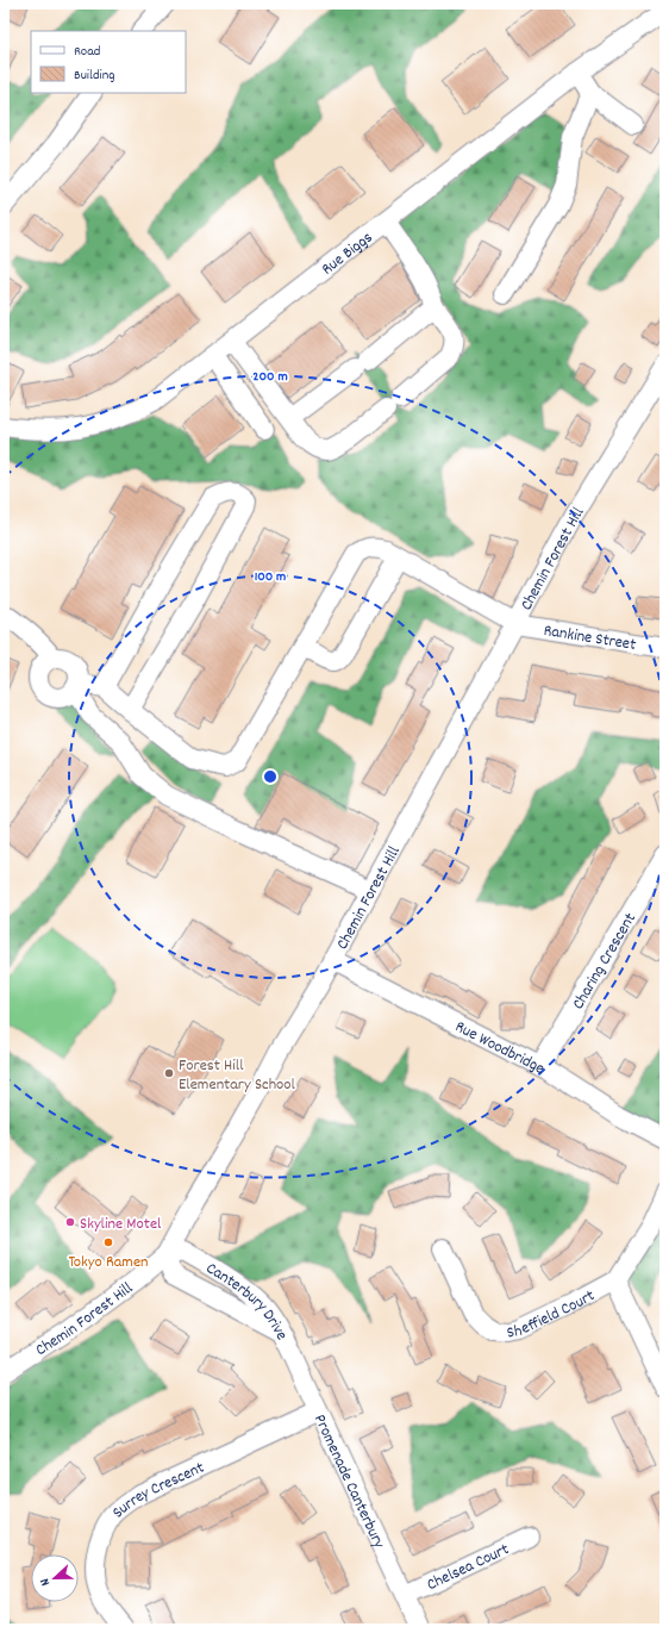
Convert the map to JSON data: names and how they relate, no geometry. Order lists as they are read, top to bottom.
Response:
{
  "streets": {
    "street": [
      "Rue Biggs",
      "Chemin Forest Hill",
      "Rankine Street",
      "Charing Crescent",
      "Rue Woodbridge",
      "Canterbury Drive",
      "Sheffield Court",
      "Promenade Canterbury",
      "Surrey Crescent",
      "Chelsea Court"
    ]
  },
  "crossings": [
    ["Chemin Forest Hill", "Rankine Street"],
    ["Chemin Forest Hill", "Rue Woodbridge"],
    ["Chemin Forest Hill", "Canterbury Drive"],
    ["Charing Crescent", "Rue Woodbridge"],
    ["Canterbury Drive", "Promenade Canterbury"],
    ["Promenade Canterbury", "Surrey Crescent"],
    ["Promenade Canterbury", "Chelsea Court"]
  ],
  "places": ["Forest Hill Elementary School", "Skyline Motel", "Tokyo Ramen"],
  "legend": ["Road", "Building"],
  "north": "left",
  "rings": ["200 m", "100 m"]
}
